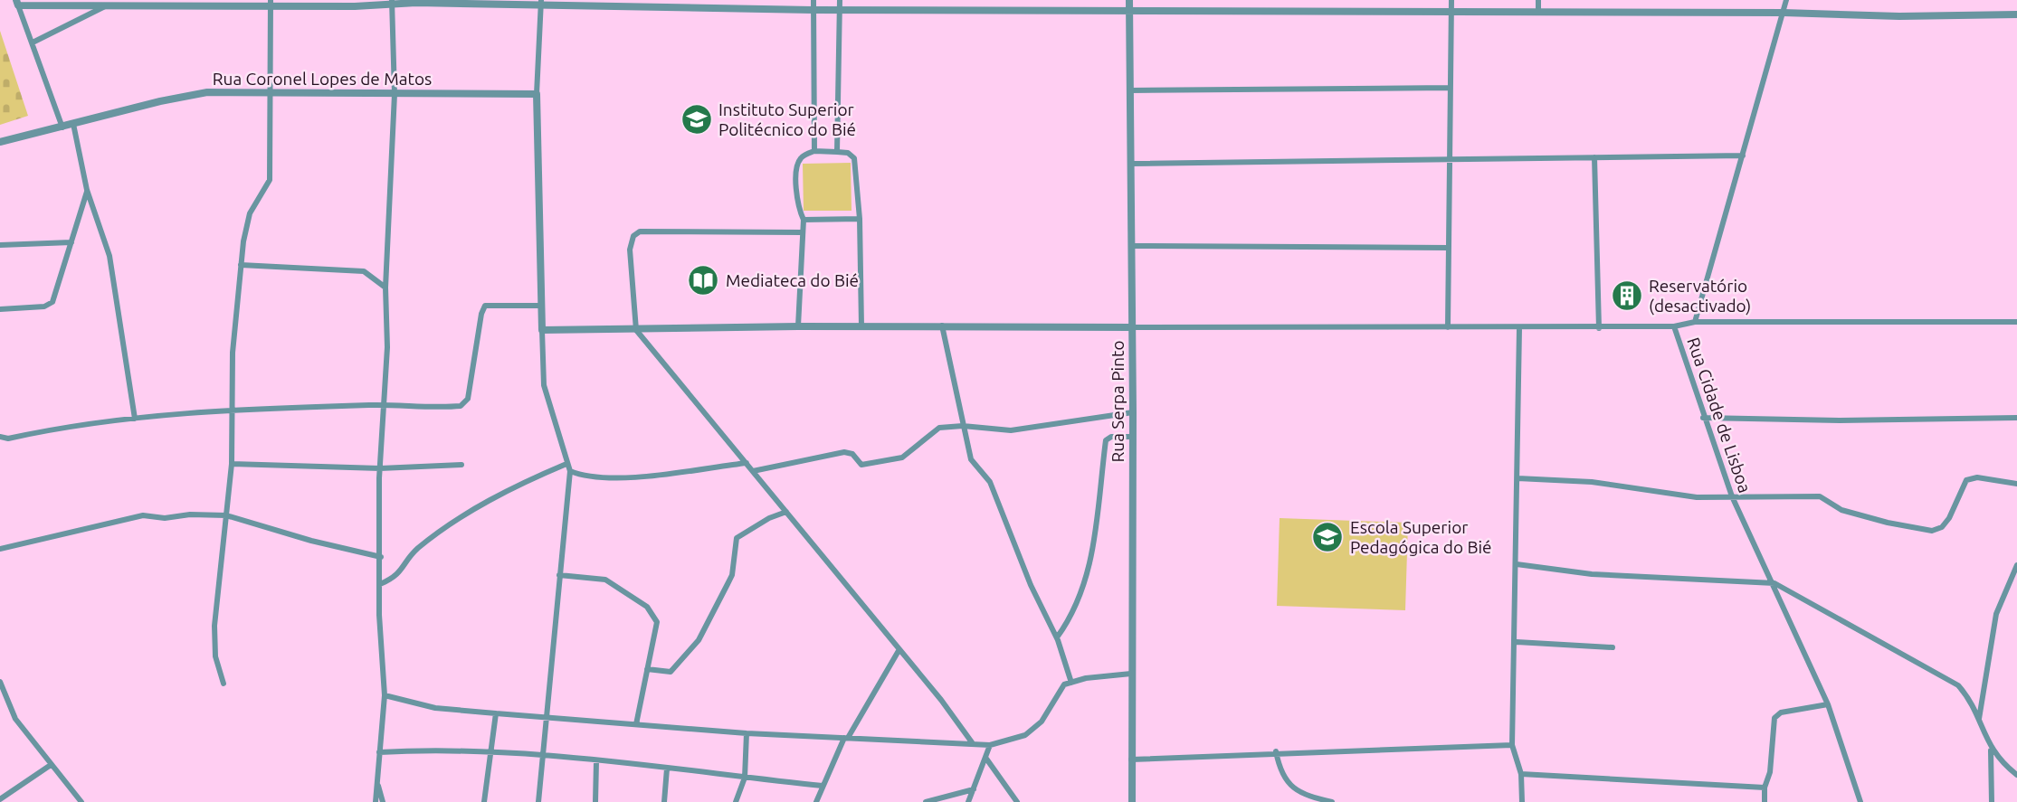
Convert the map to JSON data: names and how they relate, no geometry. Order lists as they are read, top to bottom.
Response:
{
  "streets": {
    "street": ["Rua Coronel Lopes de Matos", "Rua Serpa Pinto", "Rua Cidade de Lisboa"]
  },
  "crossings": [
    ["Rua Serpa Pinto", "Rua Cidade de Lisboa"]
  ],
  "places": {
    "school or university": ["Instituto Superior Politécnico do Bié", "Escola Superior Pedagógica do Bié"],
    "library": ["Mediateca do Bié"],
    "building": ["Reservatório (desactivado)"]
  }
}
